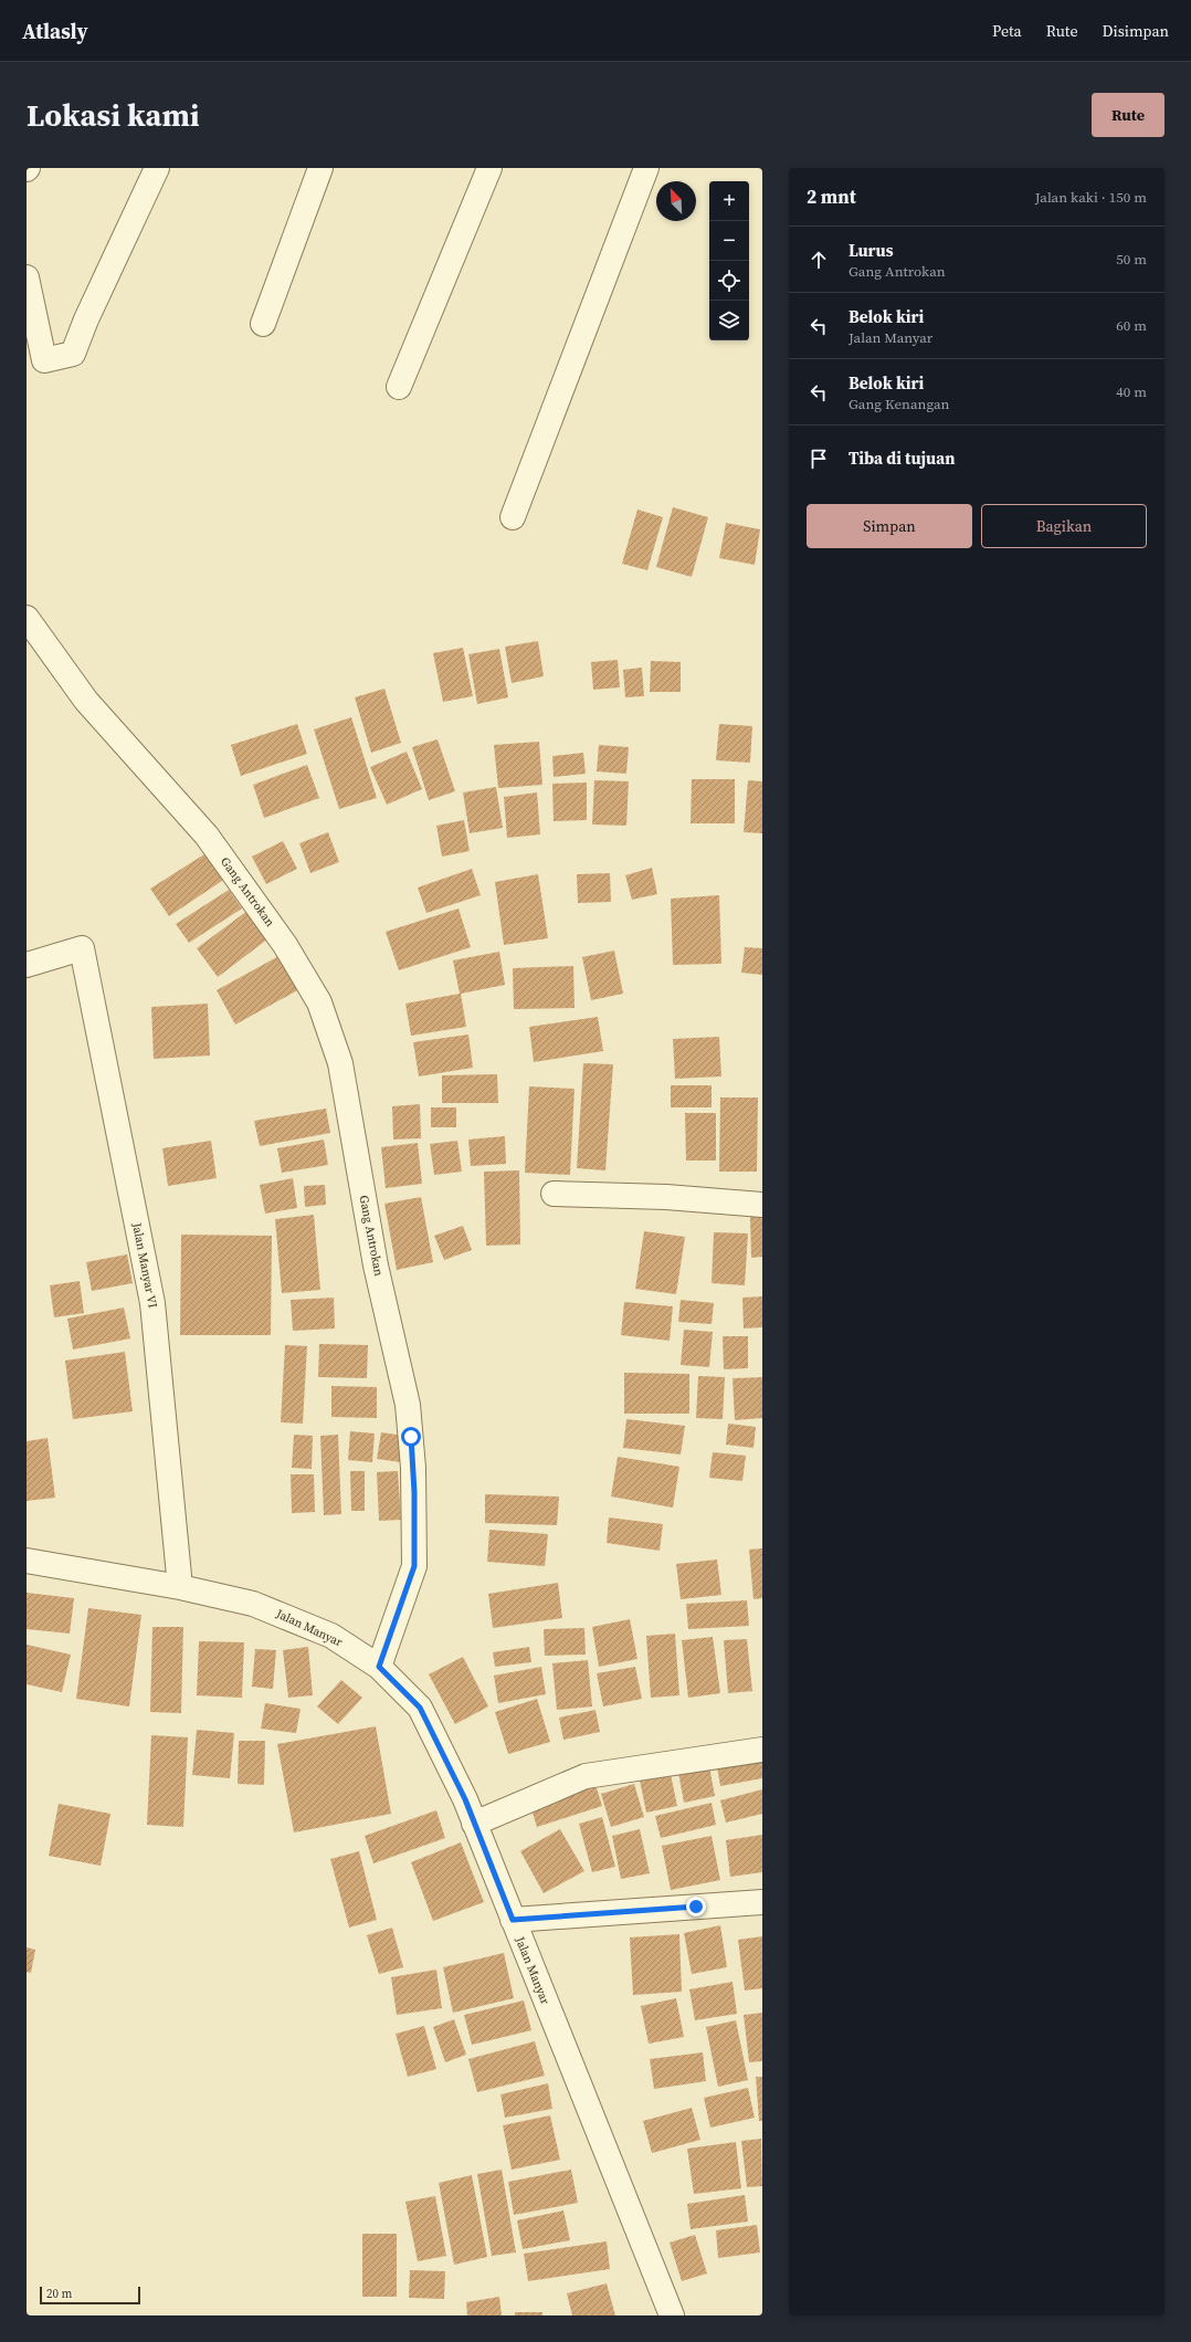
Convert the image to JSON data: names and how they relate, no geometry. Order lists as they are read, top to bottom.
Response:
{
  "streets": {
    "street": ["Gang Antrokan", "Jalan Manyar VI", "Jalan Manyar"]
  },
  "crossings": [
    ["Gang Antrokan", "Jalan Manyar"],
    ["Jalan Manyar VI", "Jalan Manyar"]
  ],
  "scale_bar": "20 m",
  "north": "top left",
  "page": {
    "header": "Atlasly",
    "nav": ["Peta", "Rute", "Disimpan"],
    "buttons": [
      "Rute",
      ["Simpan", "Bagikan"]
    ],
    "title": "Lokasi kami",
    "heading": ["2 mnt", "Jalan kaki · 150 m"],
    "map_buttons": ["+", "−"],
    "list": [
      ["Lurus", "Gang Antrokan", "50 m"],
      ["Belok kiri", "Jalan Manyar", "60 m"],
      ["Belok kiri", "Gang Kenangan", "40 m"],
      "Tiba di tujuan"
    ],
    "scale": "20 m"
  }
}
